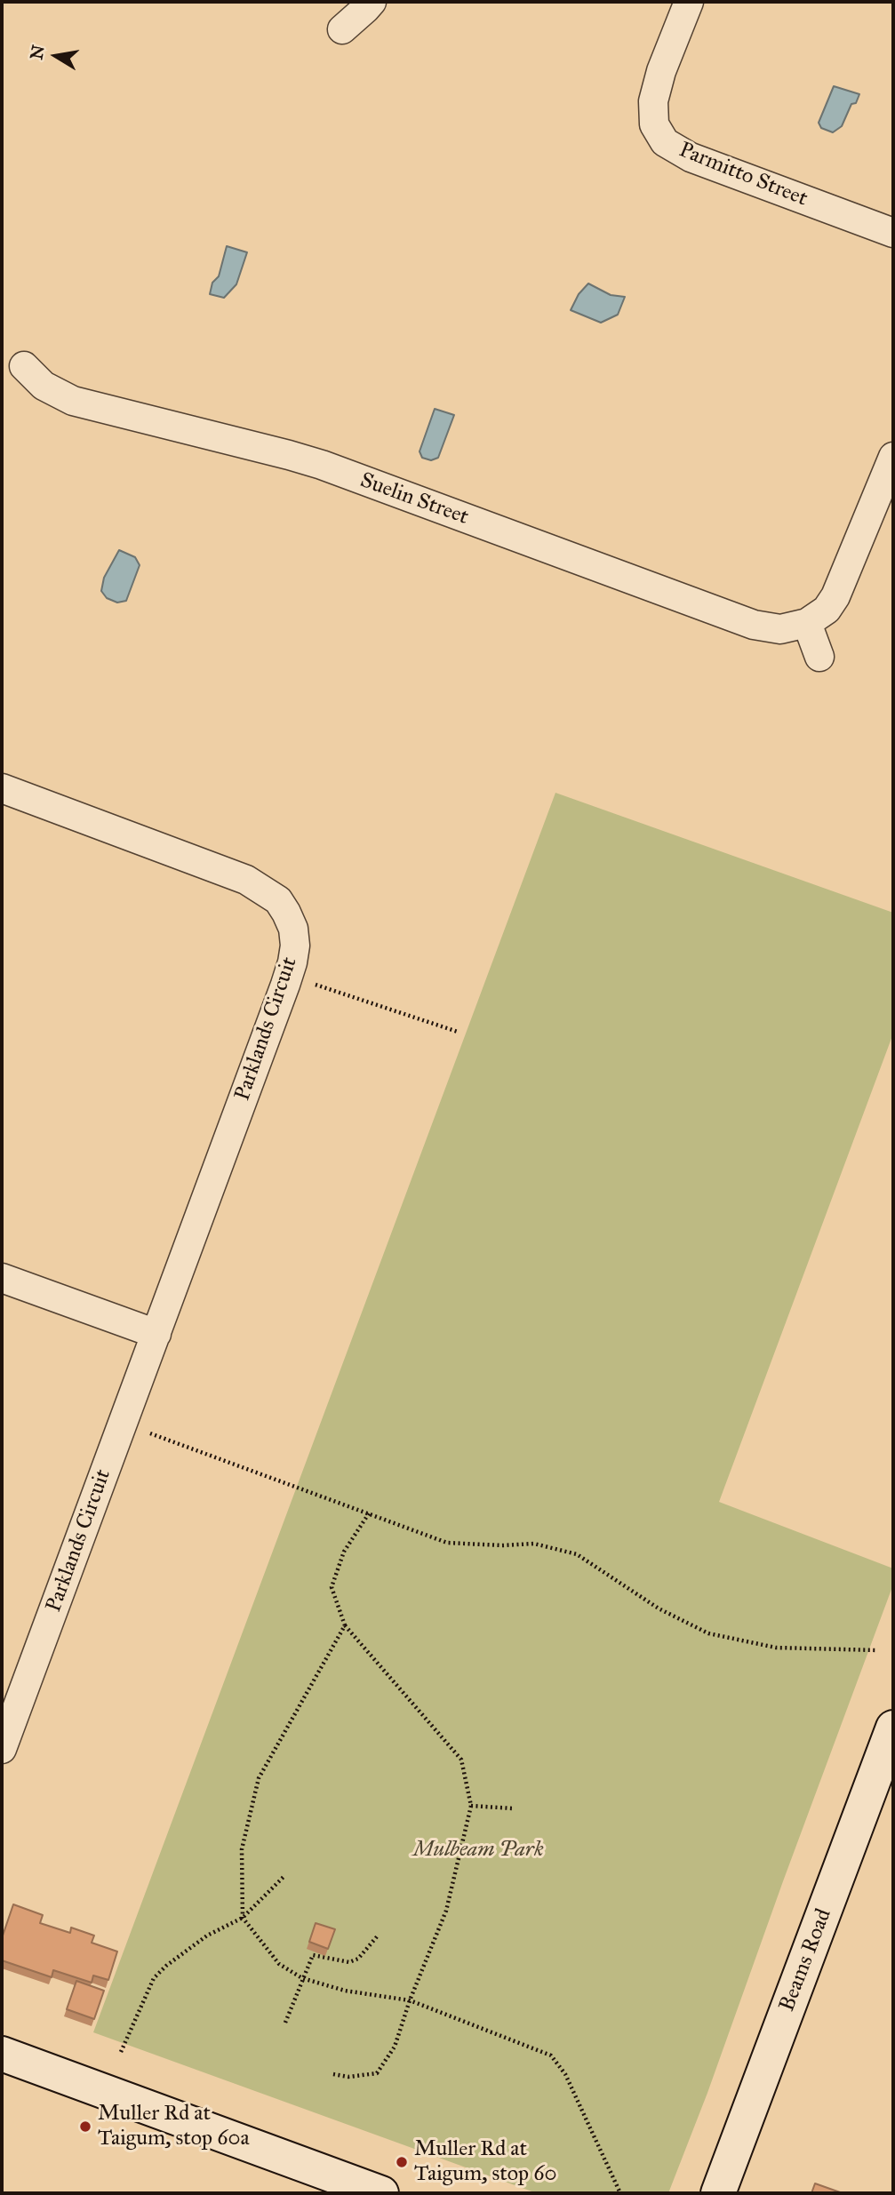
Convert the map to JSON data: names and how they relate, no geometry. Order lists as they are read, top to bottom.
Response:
{
  "streets": {
    "main road": ["Beams Road"],
    "street": ["Parmitto Street", "Suelin Street", "Parklands Circuit"]
  },
  "parks": ["Mulbeam Park"],
  "places": ["Muller Rd at Taigum, stop 60a", "Muller Rd at Taigum, stop 60"],
  "north": "left"
}
